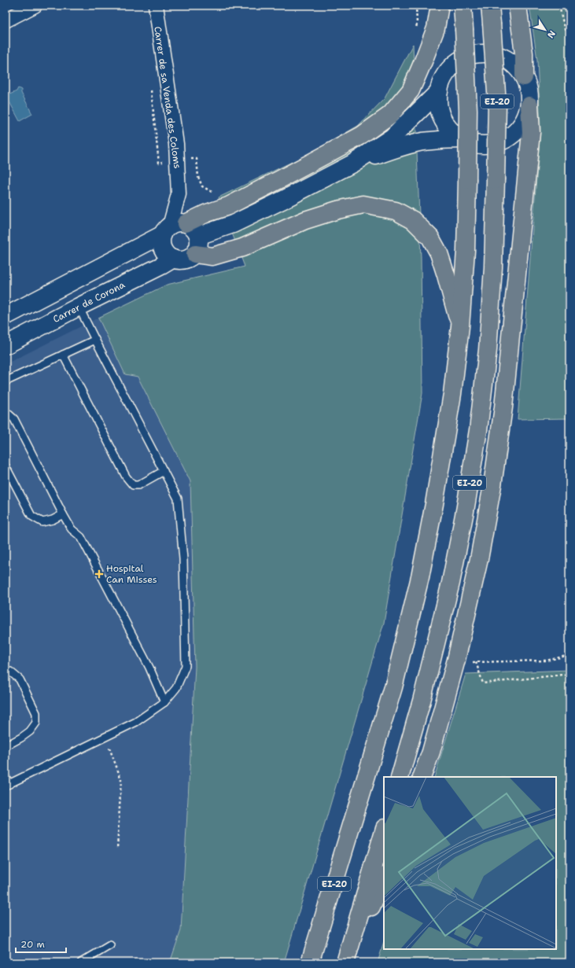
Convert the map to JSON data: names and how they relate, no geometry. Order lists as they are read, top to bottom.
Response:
{
  "streets": {
    "highway": ["EI-20"],
    "street": ["Carrer de sa Venda des Coloms", "Carrer de Corona"]
  },
  "crossings": [
    ["Carrer de sa Venda des Coloms", "Carrer de Corona"]
  ],
  "places": {
    "health": ["Hospital Can Misses"]
  },
  "scale_bar": "20 m",
  "north": "bottom right"
}
